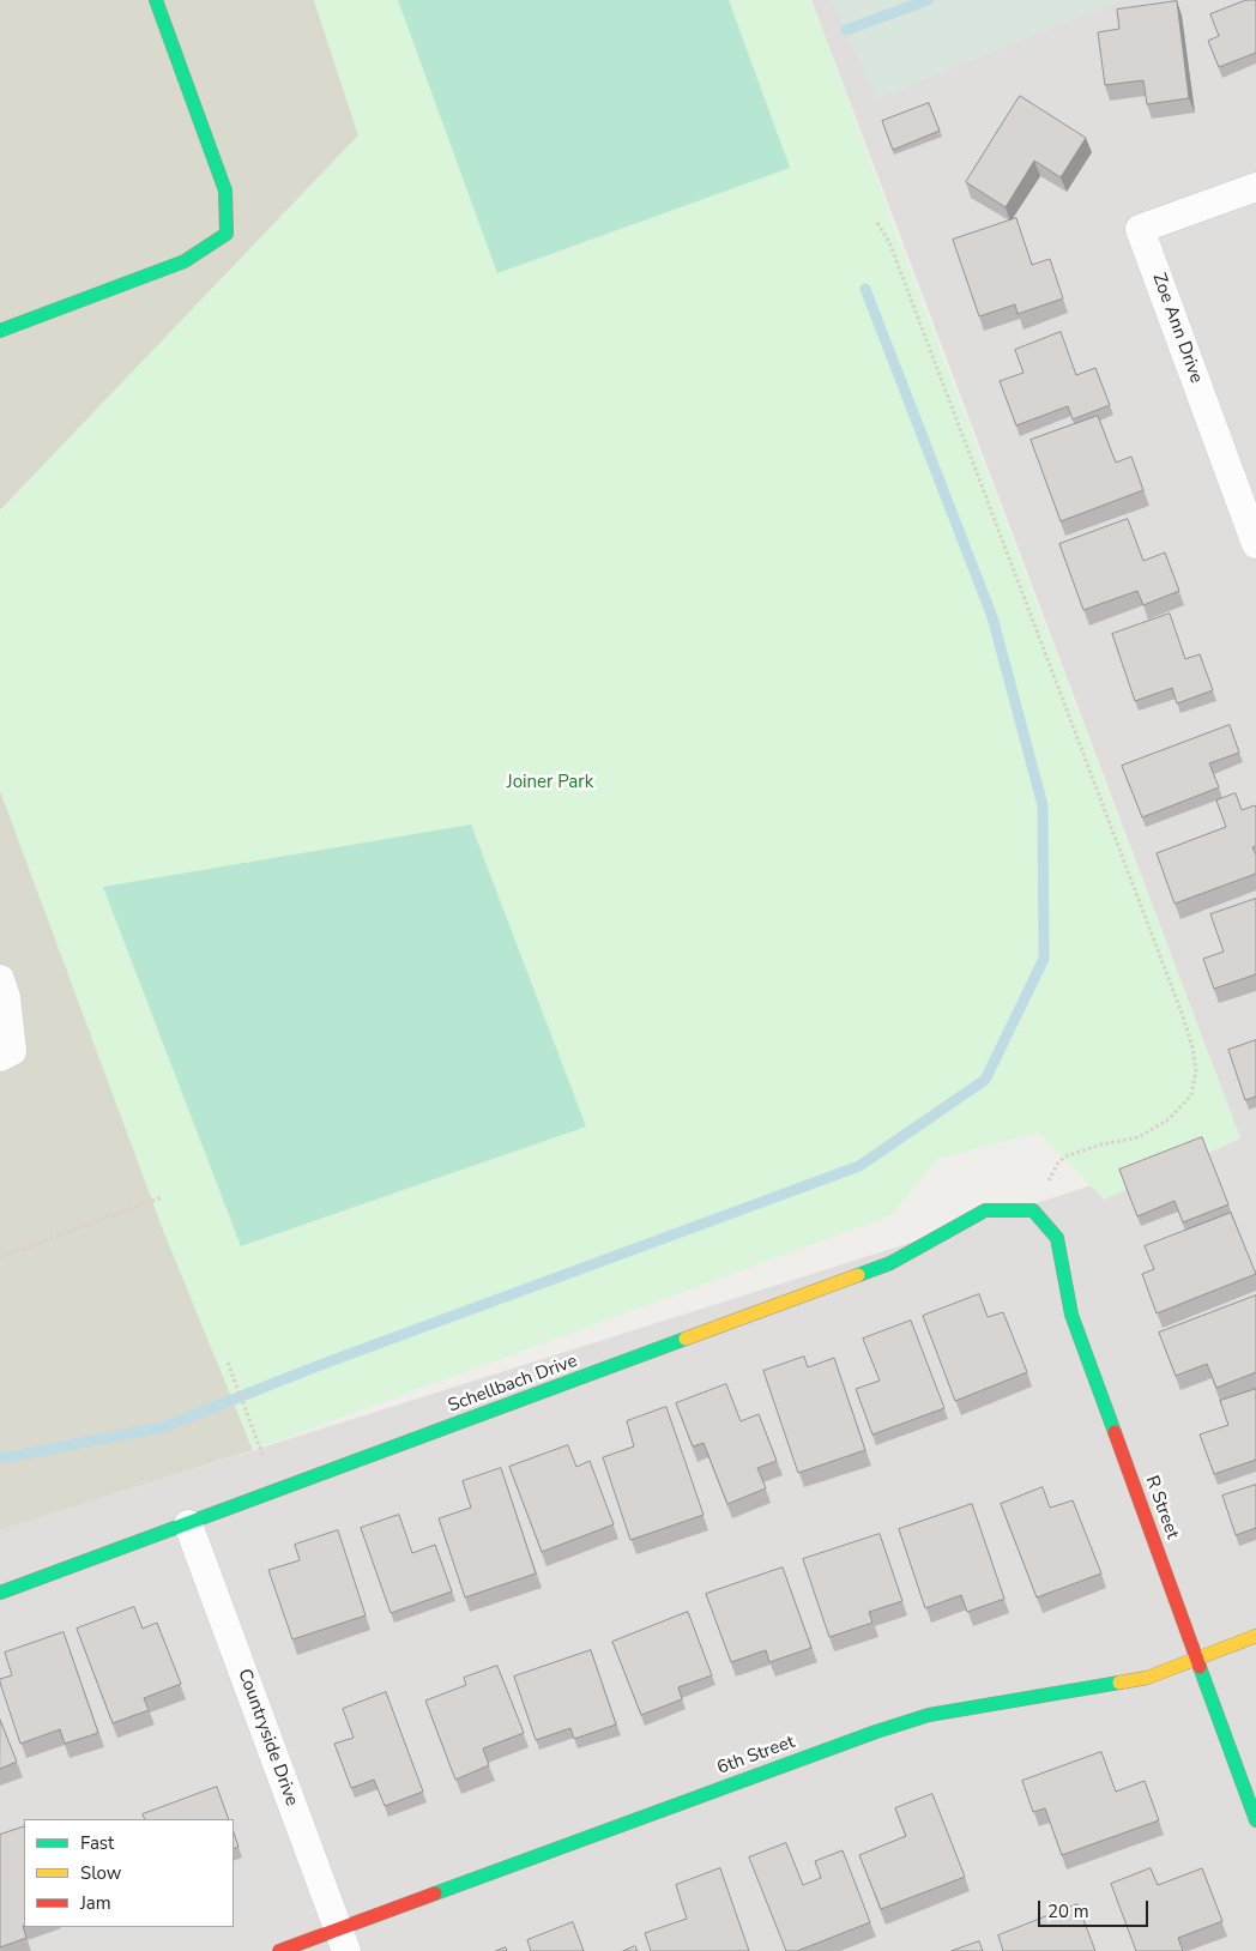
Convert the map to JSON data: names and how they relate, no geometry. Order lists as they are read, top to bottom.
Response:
{
  "streets": {
    "street": [
      "Zoe Ann Drive",
      "Schellbach Drive",
      "R Street",
      "Countryside Drive",
      "6th Street"
    ]
  },
  "crossings": [
    ["Schellbach Drive", "R Street"],
    ["Schellbach Drive", "Countryside Drive"],
    ["R Street", "6th Street"],
    ["Countryside Drive", "6th Street"]
  ],
  "parks": ["Joiner Park"],
  "legend": ["Fast", "Slow", "Jam"],
  "scale_bar": "20 m"
}
